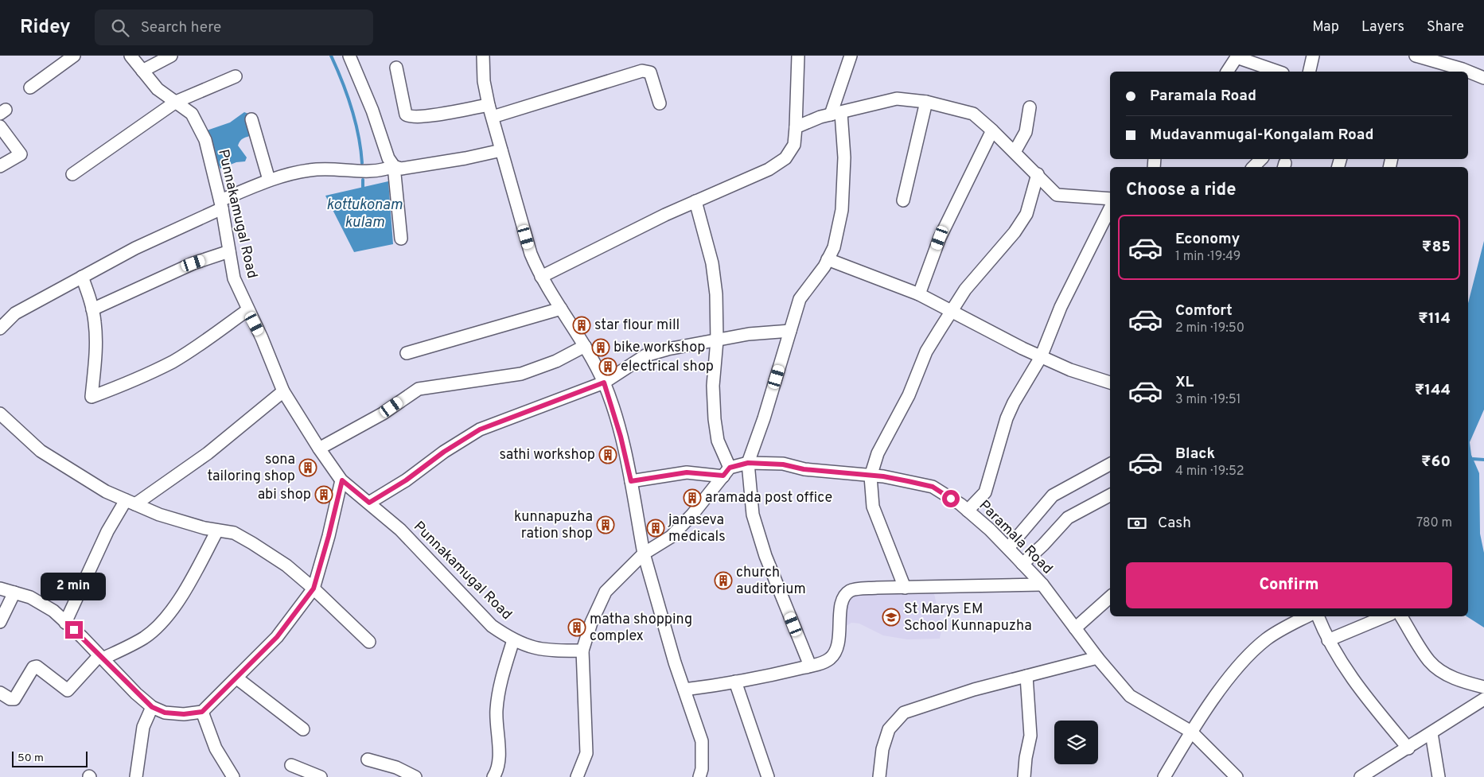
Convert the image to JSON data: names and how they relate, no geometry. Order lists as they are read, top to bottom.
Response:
{
  "streets": {
    "street": ["Punnakamugal Road", "Paramala Road"]
  },
  "water": ["kottukonam kulam"],
  "places": {
    "building": [
      "star flour mill",
      "bike workshop",
      "electrical shop",
      "sathi workshop",
      "sona tailoring shop",
      "abi shop",
      "aramada post office",
      "kunnapuzha ration shop",
      "janaseva medicals",
      "church auditorium",
      "matha shopping complex"
    ],
    "school or university": ["St Marys EM School Kunnapuzha"]
  },
  "scale_bar": "50 m",
  "page": {
    "header": "Ridey",
    "search": "Search here",
    "nav": ["Map", "Layers", "Share"],
    "banner": ["Paramala Road", "Mudavanmugal-Kongalam Road"],
    "heading": "Choose a ride",
    "list": [
      {
        "name": "Economy",
        "note": "1 min · 19:49",
        "value": "₹85"
      },
      {
        "name": "Comfort",
        "note": "2 min · 19:50",
        "value": "₹114"
      },
      {
        "name": "XL",
        "note": "3 min · 19:51",
        "value": "₹144"
      },
      {
        "name": "Black",
        "note": "4 min · 19:52",
        "value": "₹60"
      }
    ],
    "pay": ["Cash", "780 m"],
    "buttons": "Confirm",
    "bubble": "2 min",
    "scale": "50 m"
  }
}
